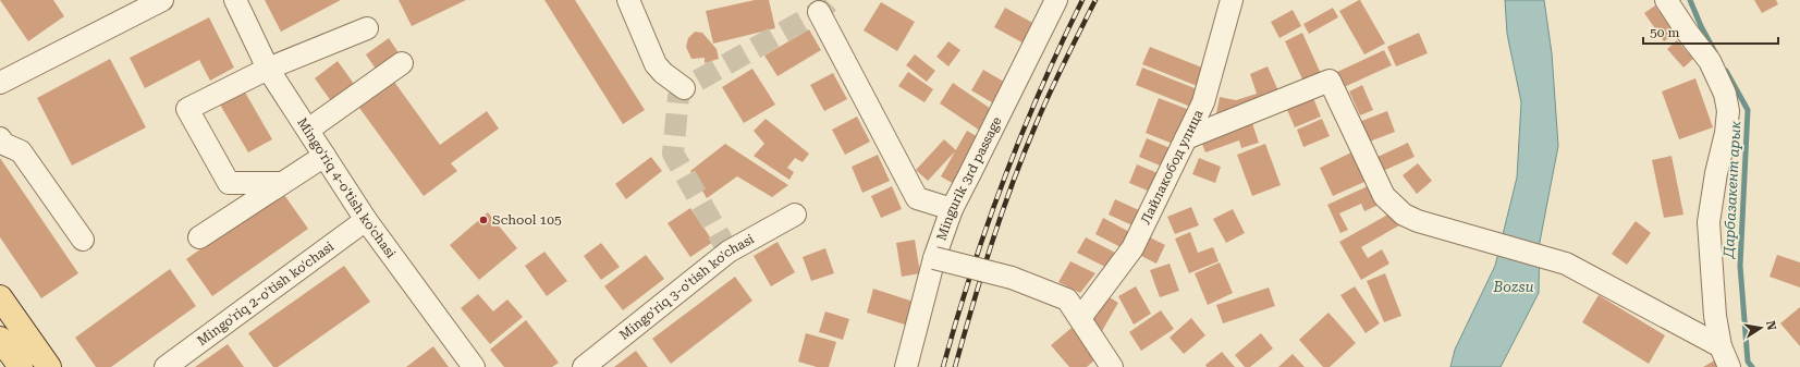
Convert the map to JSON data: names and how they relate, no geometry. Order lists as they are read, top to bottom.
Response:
{
  "streets": {
    "street": [
      "Лайлакобод улица",
      "Mingurik 3rd passage",
      "Mingo'riq 4-o'tish ko'chasi",
      "Mingo'riq 3-o'tish ko'chasi",
      "Mingo'riq 2-o'tish ko'chasi"
    ]
  },
  "crossings": [
    ["Mingo'riq 4-o'tish ko'chasi", "Mingo'riq 2-o'tish ko'chasi"]
  ],
  "water": ["Дарбазакент арык", "Bozsu"],
  "places": ["School 105"],
  "scale_bar": "50 m",
  "north": "right"
}
